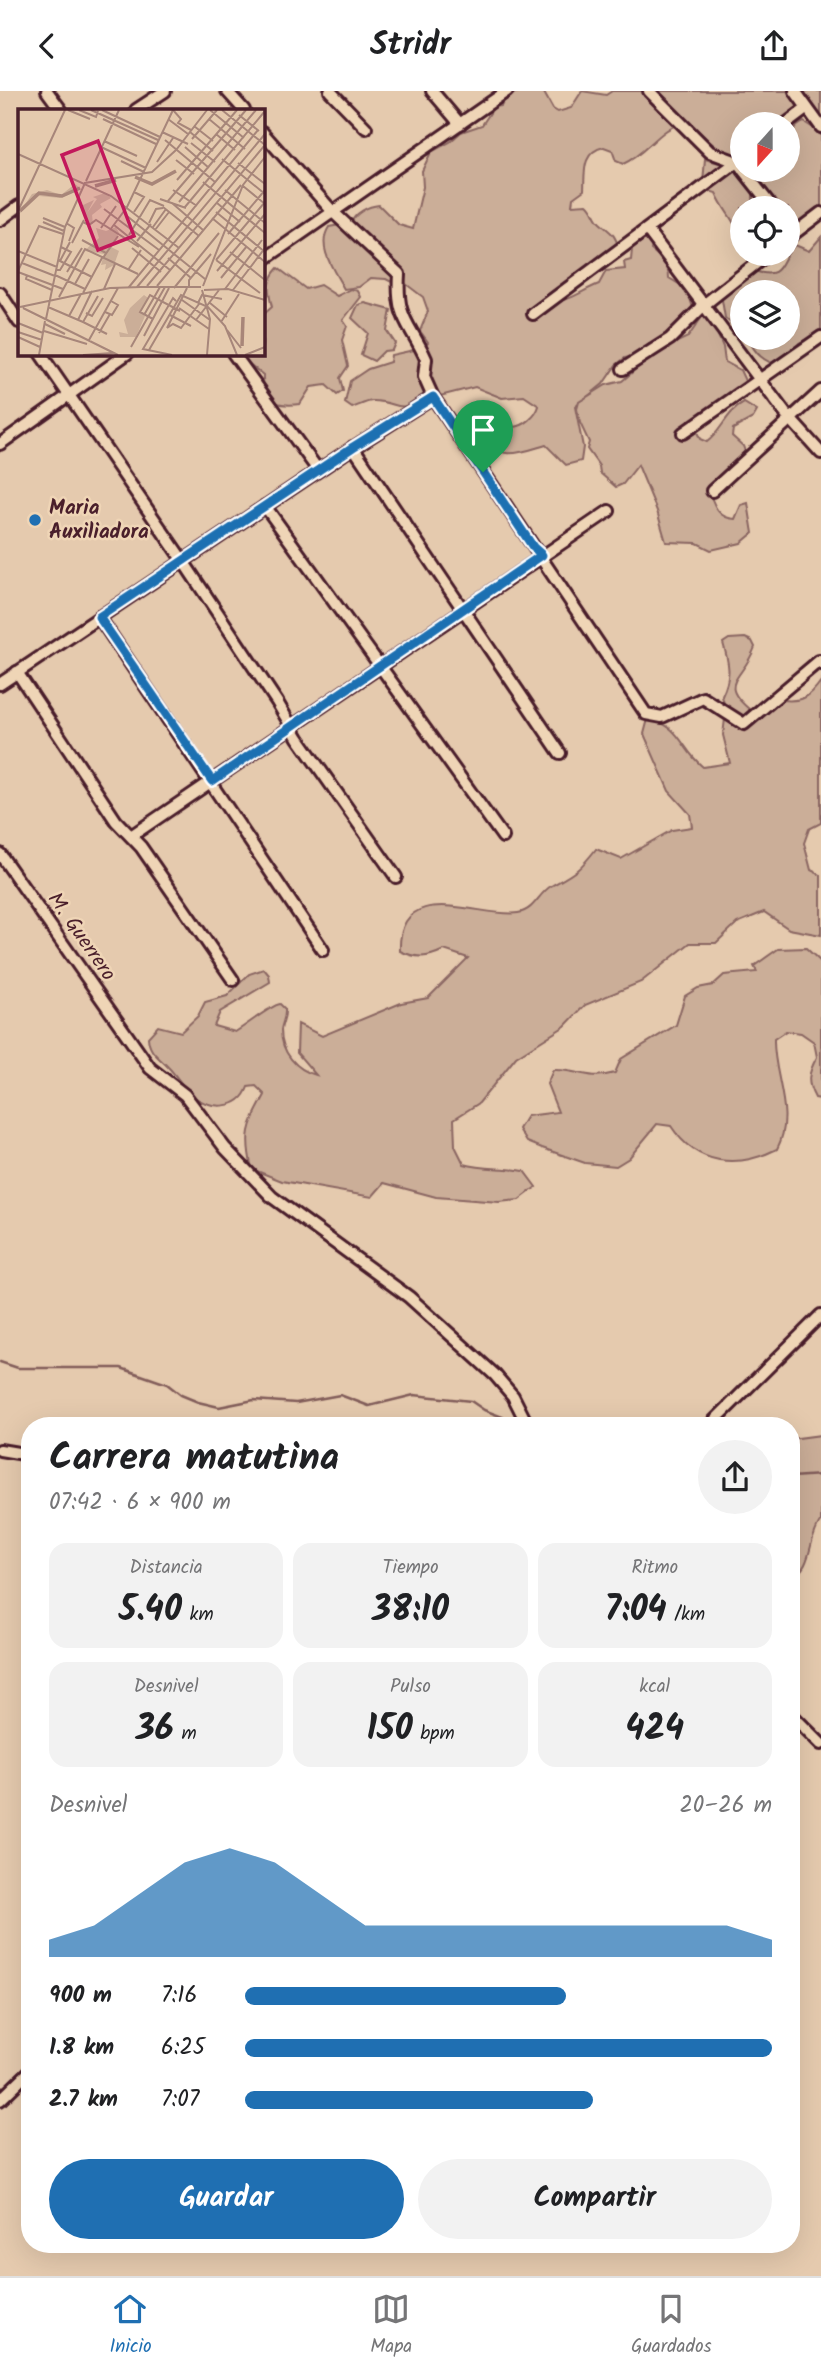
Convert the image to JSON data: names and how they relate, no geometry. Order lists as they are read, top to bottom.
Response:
{
  "streets": {
    "street": ["M. Guerrero"]
  },
  "places": ["Maria Auxiliadora"],
  "north": "bottom",
  "page": {
    "header": "Stridr",
    "heading": ["Carrera matutina", "07:42 · 6 × 900 m"],
    "stats": [
      ["Distancia", "5.40 km"],
      ["Tiempo", "38:10"],
      ["Ritmo", "7:04 /km"],
      ["Desnivel", "36 m"],
      ["Pulso", "150 bpm"],
      ["kcal", "424"]
    ],
    "chart": ["Desnivel", "20–26 m"],
    "list": [
      {
        "name": "900 m",
        "note": "7:16"
      },
      {
        "name": "1.8 km",
        "note": "6:25"
      },
      {
        "name": "2.7 km",
        "note": "7:07"
      }
    ],
    "buttons": ["Guardar", "Compartir"],
    "tabs": ["Inicio", "Mapa", "Guardados"]
  }
}
